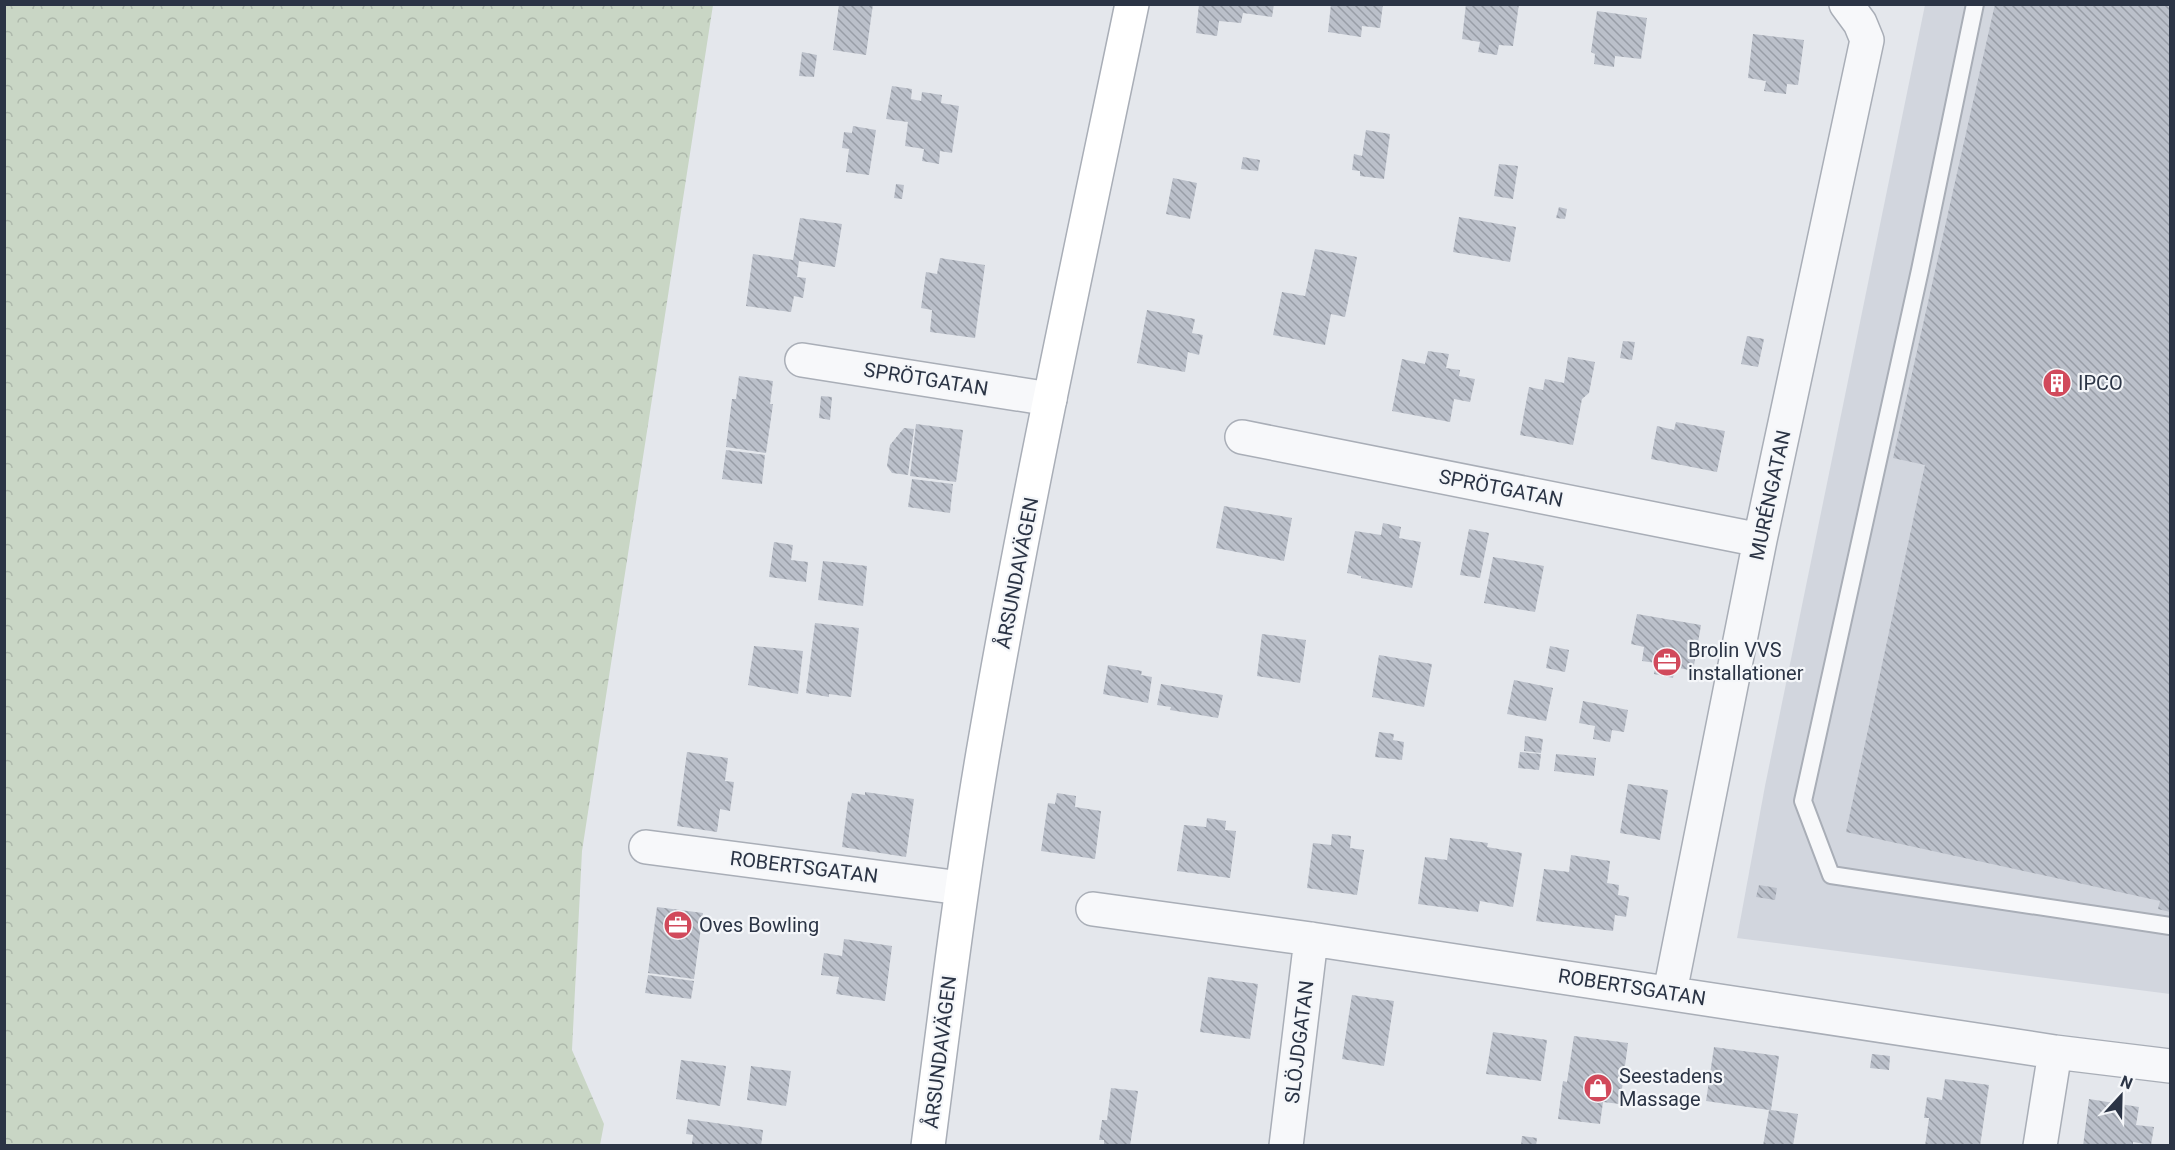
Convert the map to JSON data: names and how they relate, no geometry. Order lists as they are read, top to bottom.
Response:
{
  "streets": {
    "main road": ["ÅRSUNDAVÄGEN"],
    "street": [
      "SPRÖTGATAN",
      "MURÉNGATAN",
      "ROBERTSGATAN",
      "SLÖJDGATAN"
    ]
  },
  "crossings": [
    ["SPRÖTGATAN", "MURÉNGATAN"],
    ["SPRÖTGATAN", "ÅRSUNDAVÄGEN"],
    ["MURÉNGATAN", "ROBERTSGATAN"],
    ["ÅRSUNDAVÄGEN", "ROBERTSGATAN"],
    ["ROBERTSGATAN", "SLÖJDGATAN"]
  ],
  "places": {
    "building": ["IPCO"],
    "office": ["Brolin VVS installationer", "Oves Bowling"],
    "shop": ["Seestadens Massage"]
  },
  "north": "top"
}
